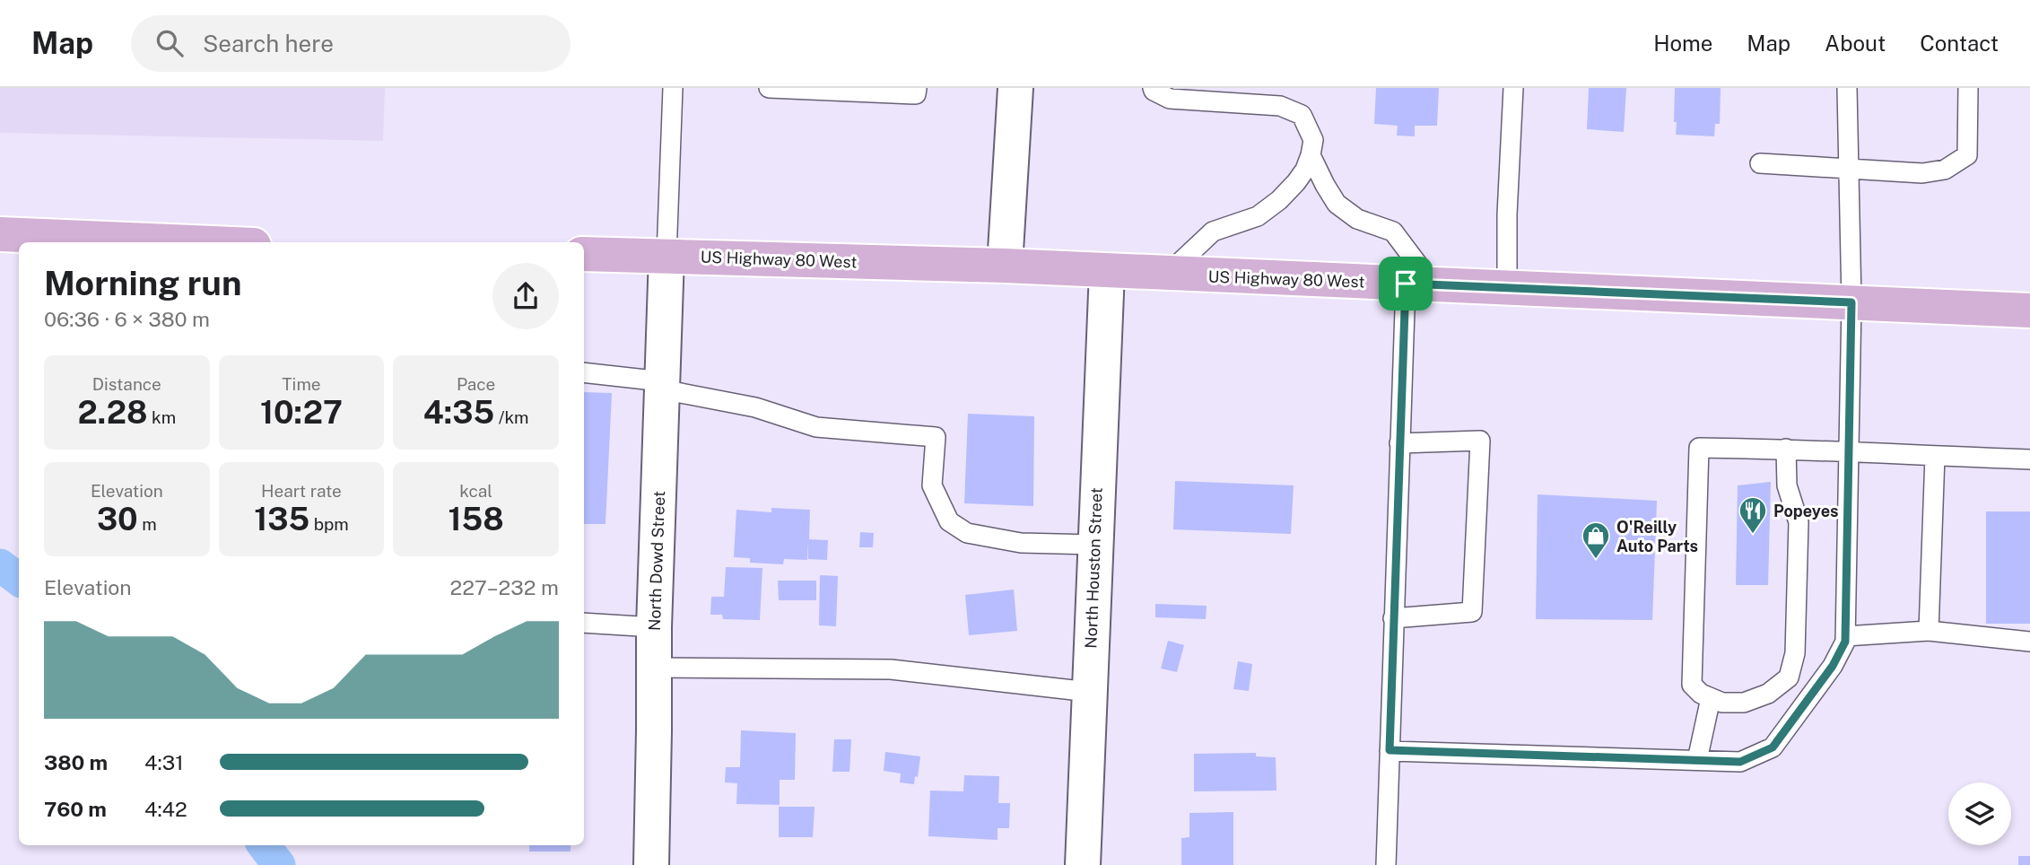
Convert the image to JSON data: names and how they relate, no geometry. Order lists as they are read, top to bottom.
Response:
{
  "streets": {
    "main road": ["US Highway 80 West"],
    "street": ["North Dowd Street", "North Houston Street"]
  },
  "crossings": [
    ["US Highway 80 West", "North Dowd Street"],
    ["US Highway 80 West", "North Houston Street"]
  ],
  "places": {
    "restaurant": ["Popeyes"],
    "shop": ["O'Reilly Auto Parts"]
  },
  "page": {
    "header": "Map",
    "search": "Search here",
    "nav": [
      "Home",
      "Map",
      "About",
      "Contact"
    ],
    "heading": ["Morning run", "06:36 · 6 × 380 m"],
    "stats": [
      ["Distance", "2.28 km"],
      ["Time", "10:27"],
      ["Pace", "4:35 /km"],
      ["Elevation", "30 m"],
      ["Heart rate", "135 bpm"],
      ["kcal", "158"]
    ],
    "chart": ["Elevation", "227–232 m"],
    "list": [
      {
        "name": "380 m",
        "note": "4:31"
      },
      {
        "name": "760 m",
        "note": "4:42"
      }
    ]
  }
}
